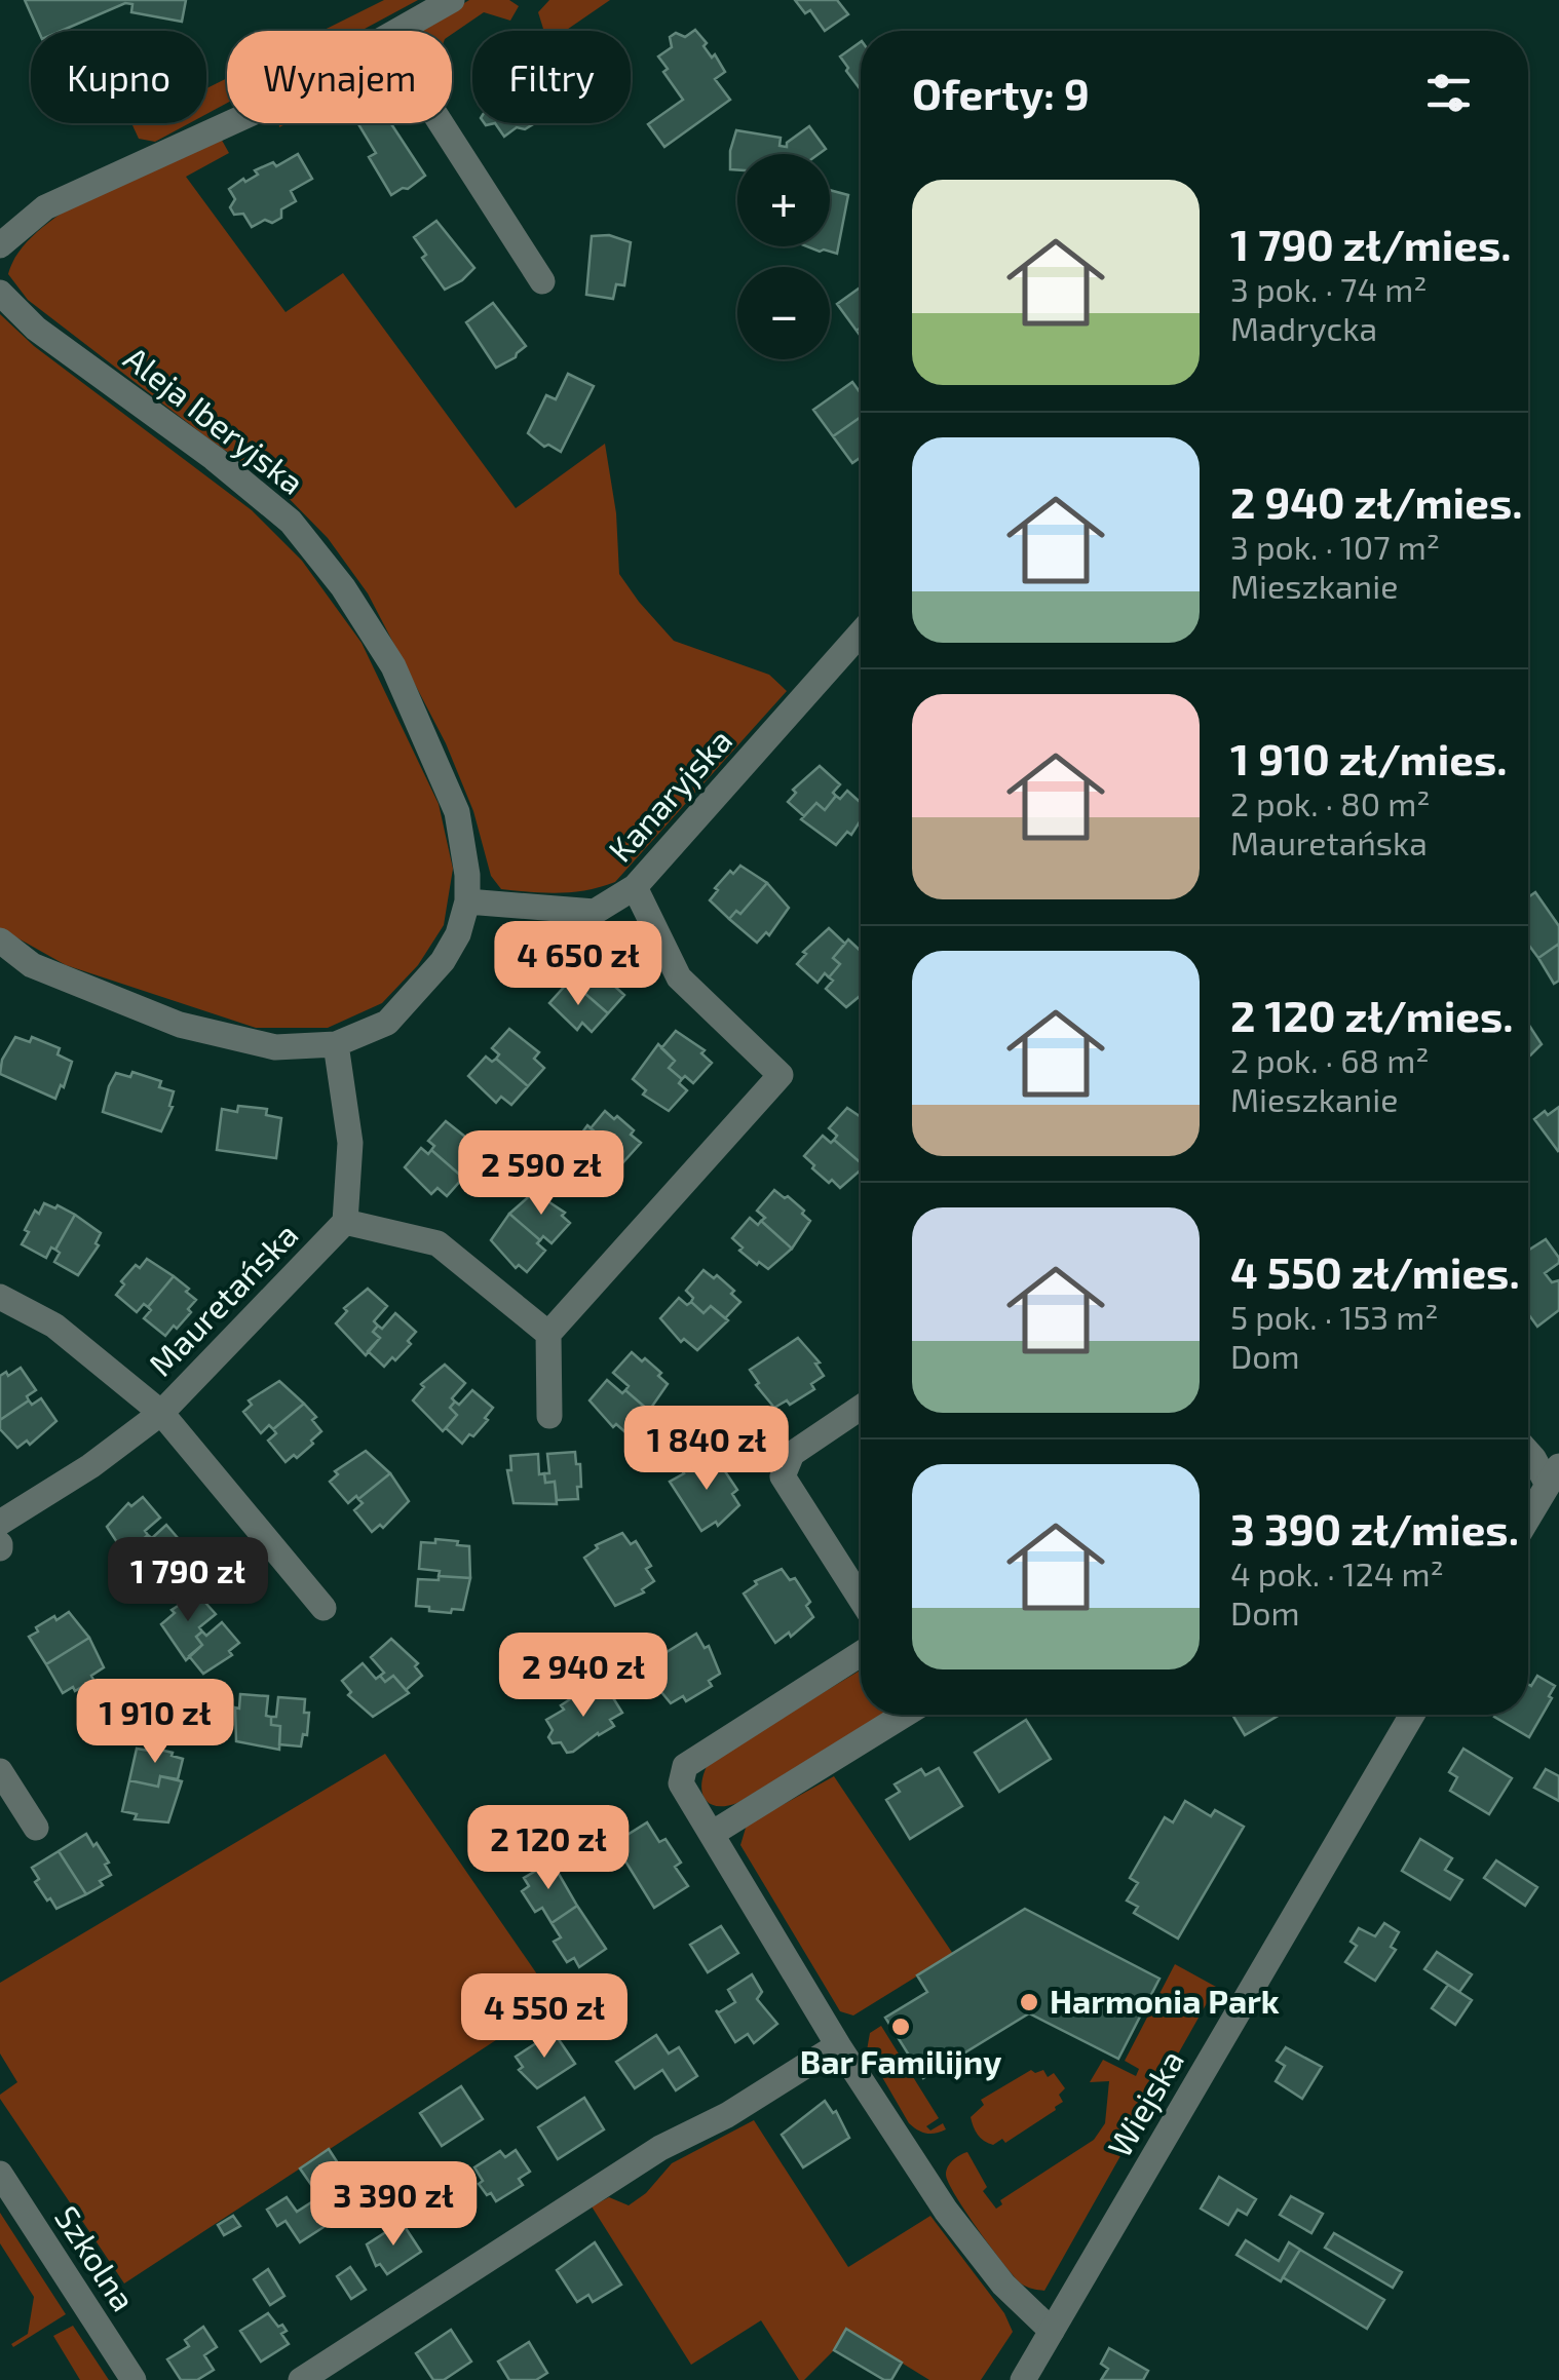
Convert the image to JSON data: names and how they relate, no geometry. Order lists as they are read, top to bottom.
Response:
{
  "streets": {
    "street": [
      "Aleja Iberyjska",
      "Kanaryjska",
      "Mauretańska",
      "Wiejska",
      "Szkolna"
    ]
  },
  "crossings": [
    ["Aleja Iberyjska", "Kanaryjska"],
    ["Aleja Iberyjska", "Mauretańska"]
  ],
  "places": ["Harmonia Park", "Bar Familijny"],
  "page": {
    "chip": ["Kupno", "Wynajem", "Filtry"],
    "heading": "Oferty: 9",
    "map_buttons": ["+", "−"],
    "list": [
      {
        "name": "1 790 zł/mies.",
        "note": "3 pok. · 74 m² · Madrycka"
      },
      {
        "name": "2 940 zł/mies.",
        "note": "3 pok. · 107 m² · Mieszkanie"
      },
      {
        "name": "1 910 zł/mies.",
        "note": "2 pok. · 80 m² · Mauretańska"
      },
      {
        "name": "2 120 zł/mies.",
        "note": "2 pok. · 68 m² · Mieszkanie"
      },
      {
        "name": "4 550 zł/mies.",
        "note": "5 pok. · 153 m² · Dom"
      },
      {
        "name": "3 390 zł/mies.",
        "note": "4 pok. · 124 m² · Dom"
      }
    ],
    "price": [
      "4 650 zł",
      "2 590 zł",
      "1 840 zł",
      "1 790 zł",
      "2 940 zł",
      "1 910 zł",
      "2 120 zł",
      "4 550 zł",
      "3 390 zł"
    ]
  }
}
